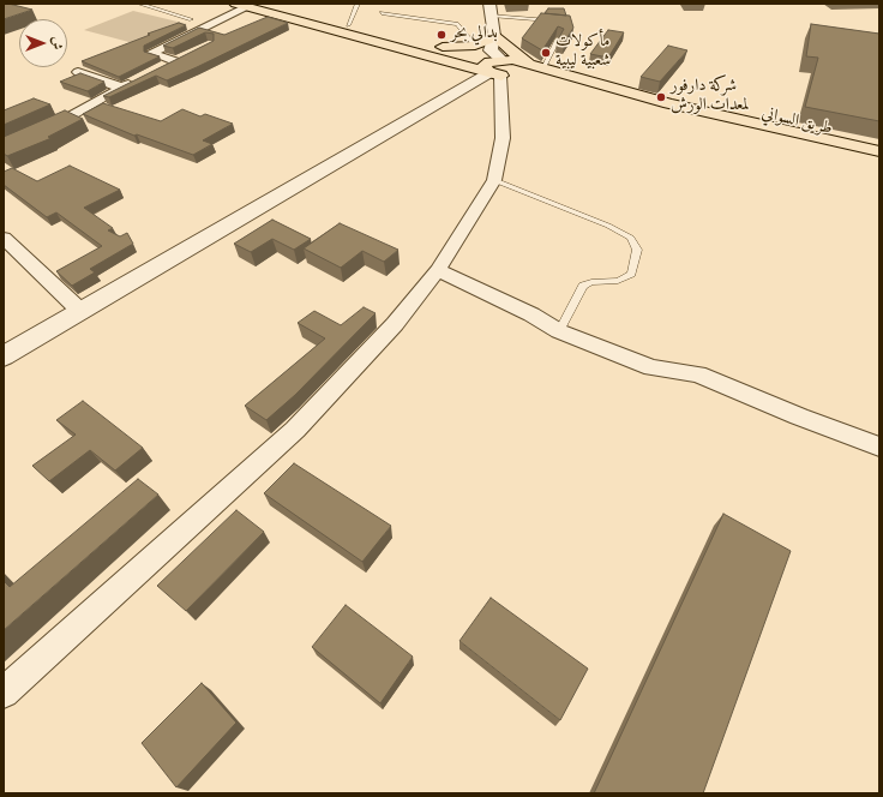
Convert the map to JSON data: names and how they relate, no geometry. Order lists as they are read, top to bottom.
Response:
{
  "streets": {
    "highway": ["طريق السواني"]
  },
  "places": ["بدالي بحر", "مأكولات شعبية ليبية", "شركة دارفور لمعدات الورش"],
  "north": "right"
}
